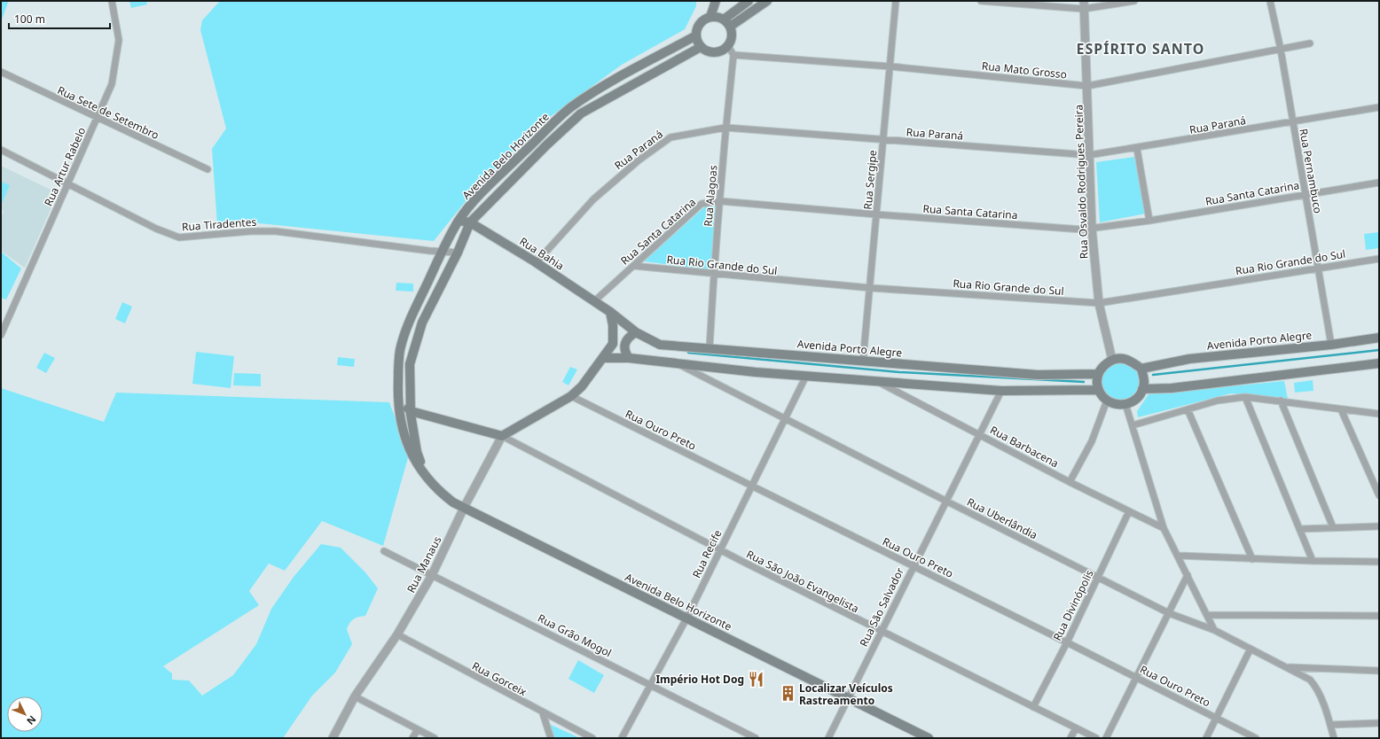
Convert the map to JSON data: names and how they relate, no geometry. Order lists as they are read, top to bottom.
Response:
{
  "streets": {
    "main road": ["Avenida Belo Horizonte", "Rua Bahia", "Avenida Porto Alegre"],
    "street": [
      "Rua Mato Grosso",
      "Rua Sete de Setembro",
      "Rua Paraná",
      "Rua Artur Rabelo",
      "Rua Pernambuco",
      "Rua Sergipe",
      "Rua Osvaldo Rodrigues Pereira",
      "Rua Santa Catarina",
      "Rua Alagoas",
      "Rua Tiradentes",
      "Rua Rio Grande do Sul",
      "Rua Ouro Preto",
      "Rua Barbacena",
      "Rua Uberlândia",
      "Rua Recife",
      "Rua Manaus",
      "Rua São João Evangelista",
      "Rua Divinópolis",
      "Rua São Salvador",
      "Rua Grão Mogol",
      "Rua Gorceix"
    ]
  },
  "crossings": [
    ["Rua Mato Grosso", "Rua Pernambuco"],
    ["Rua Mato Grosso", "Rua Sergipe"],
    ["Rua Mato Grosso", "Rua Osvaldo Rodrigues Pereira"],
    ["Rua Mato Grosso", "Rua Alagoas"],
    ["Rua Sete de Setembro", "Rua Artur Rabelo"],
    ["Rua Paraná", "Rua Pernambuco"],
    ["Rua Paraná", "Rua Sergipe"],
    ["Rua Paraná", "Rua Osvaldo Rodrigues Pereira"],
    ["Rua Paraná", "Rua Alagoas"],
    ["Rua Paraná", "Rua Bahia"],
    ["Avenida Belo Horizonte", "Rua Tiradentes"],
    ["Avenida Belo Horizonte", "Rua Bahia"],
    ["Avenida Belo Horizonte", "Rua Recife"],
    ["Avenida Belo Horizonte", "Rua Manaus"],
    ["Avenida Belo Horizonte", "Rua São Salvador"],
    ["Rua Artur Rabelo", "Rua Tiradentes"],
    ["Rua Pernambuco", "Rua Santa Catarina"],
    ["Rua Pernambuco", "Rua Rio Grande do Sul"],
    ["Rua Pernambuco", "Avenida Porto Alegre"],
    ["Rua Sergipe", "Rua Santa Catarina"],
    ["Rua Sergipe", "Rua Rio Grande do Sul"],
    ["Rua Sergipe", "Avenida Porto Alegre"],
    ["Rua Osvaldo Rodrigues Pereira", "Rua Santa Catarina"],
    ["Rua Osvaldo Rodrigues Pereira", "Rua Rio Grande do Sul"],
    ["Rua Osvaldo Rodrigues Pereira", "Avenida Porto Alegre"],
    ["Rua Santa Catarina", "Rua Alagoas"],
    ["Rua Santa Catarina", "Rua Bahia"],
    ["Rua Santa Catarina", "Rua Rio Grande do Sul"],
    ["Rua Alagoas", "Rua Rio Grande do Sul"],
    ["Rua Alagoas", "Avenida Porto Alegre"],
    ["Rua Bahia", "Avenida Porto Alegre"],
    ["Rua Ouro Preto", "Rua Recife"],
    ["Rua Ouro Preto", "Rua Divinópolis"],
    ["Rua Ouro Preto", "Rua São Salvador"],
    ["Rua Barbacena", "Rua Divinópolis"],
    ["Rua Barbacena", "Rua São Salvador"],
    ["Rua Uberlândia", "Rua Recife"],
    ["Rua Uberlândia", "Rua Divinópolis"],
    ["Rua Uberlândia", "Rua São Salvador"],
    ["Rua Recife", "Rua São João Evangelista"],
    ["Rua Recife", "Rua Grão Mogol"],
    ["Rua Manaus", "Rua São João Evangelista"],
    ["Rua Manaus", "Rua Grão Mogol"],
    ["Rua Manaus", "Rua Gorceix"],
    ["Rua São João Evangelista", "Rua Divinópolis"],
    ["Rua São João Evangelista", "Rua São Salvador"]
  ],
  "districts": ["ESPÍRITO SANTO"],
  "places": {
    "restaurant": ["Império Hot Dog"],
    "building": ["Localizar Veículos Rastreamento"]
  },
  "scale_bar": "100 m",
  "north": "bottom right"
}
